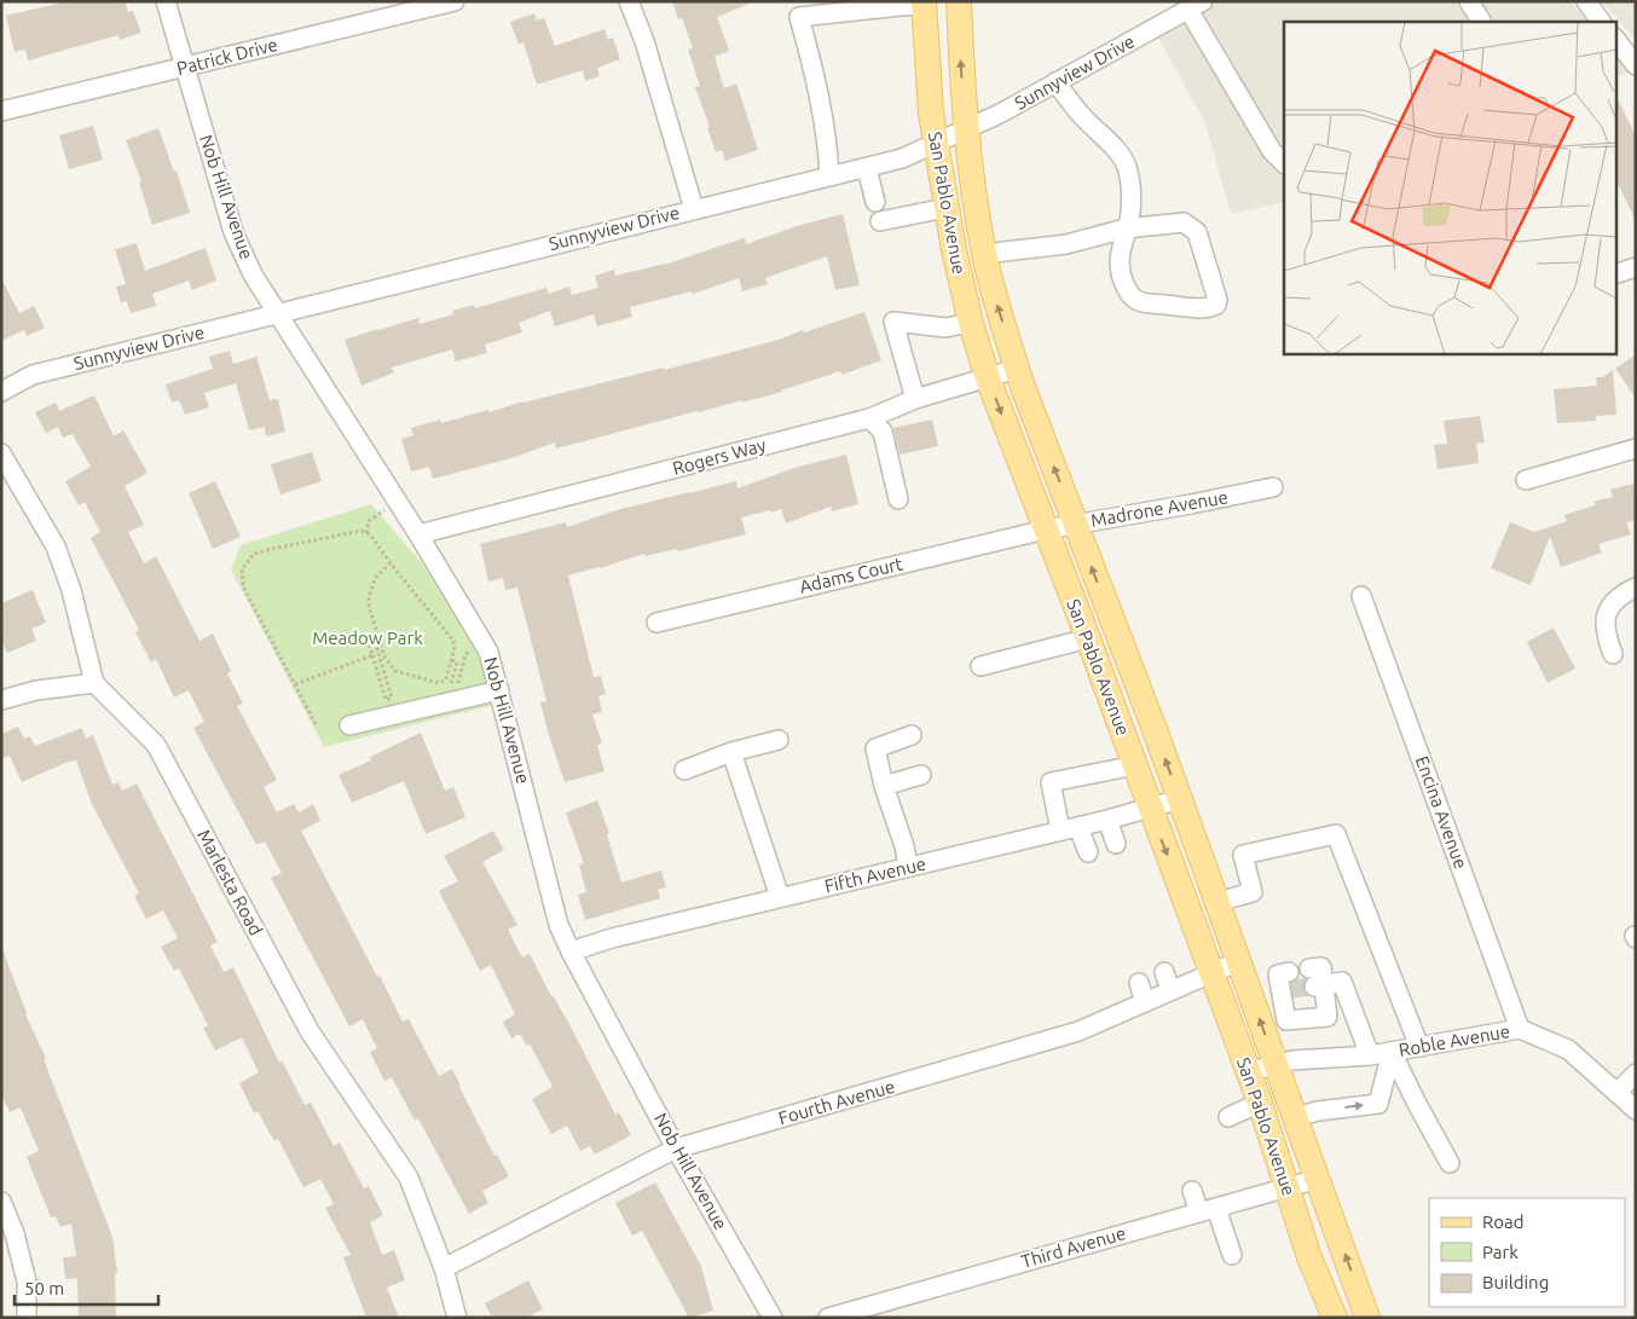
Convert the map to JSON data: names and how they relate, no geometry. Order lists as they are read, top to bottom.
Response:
{
  "streets": {
    "main road": ["San Pablo Avenue"],
    "street": [
      "Patrick Drive",
      "Sunnyview Drive",
      "Nob Hill Avenue",
      "Rogers Way",
      "Madrone Avenue",
      "Adams Court",
      "Encina Avenue",
      "Fifth Avenue",
      "Marlesta Road",
      "Roble Avenue",
      "Fourth Avenue",
      "Third Avenue"
    ]
  },
  "crossings": [
    ["Patrick Drive", "Nob Hill Avenue"],
    ["Sunnyview Drive", "Nob Hill Avenue"],
    ["Sunnyview Drive", "San Pablo Avenue"],
    ["Nob Hill Avenue", "Rogers Way"],
    ["Nob Hill Avenue", "Fifth Avenue"],
    ["Nob Hill Avenue", "Fourth Avenue"],
    ["San Pablo Avenue", "Rogers Way"],
    ["San Pablo Avenue", "Madrone Avenue"],
    ["San Pablo Avenue", "Adams Court"],
    ["San Pablo Avenue", "Fifth Avenue"],
    ["San Pablo Avenue", "Roble Avenue"],
    ["San Pablo Avenue", "Fourth Avenue"],
    ["San Pablo Avenue", "Third Avenue"],
    ["Madrone Avenue", "Adams Court"],
    ["Encina Avenue", "Roble Avenue"],
    ["Marlesta Road", "Fourth Avenue"]
  ],
  "parks": ["Meadow Park"],
  "legend": ["Road", "Park", "Building"],
  "scale_bar": "50 m"
}
